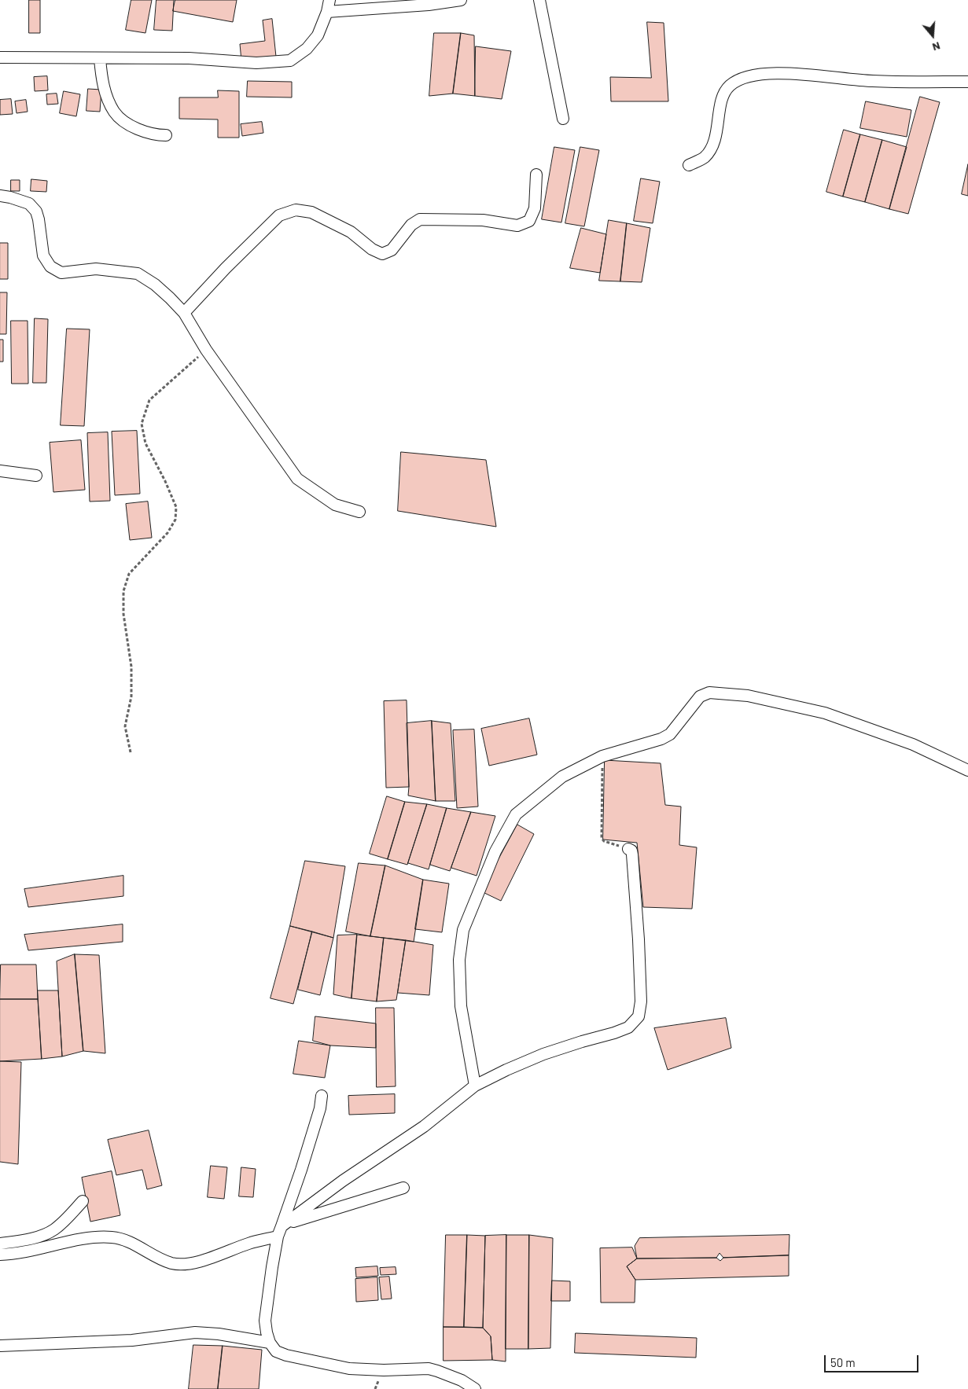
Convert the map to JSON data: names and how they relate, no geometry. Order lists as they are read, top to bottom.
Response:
{
  "scale_bar": "50 m",
  "north": "bottom"
}
